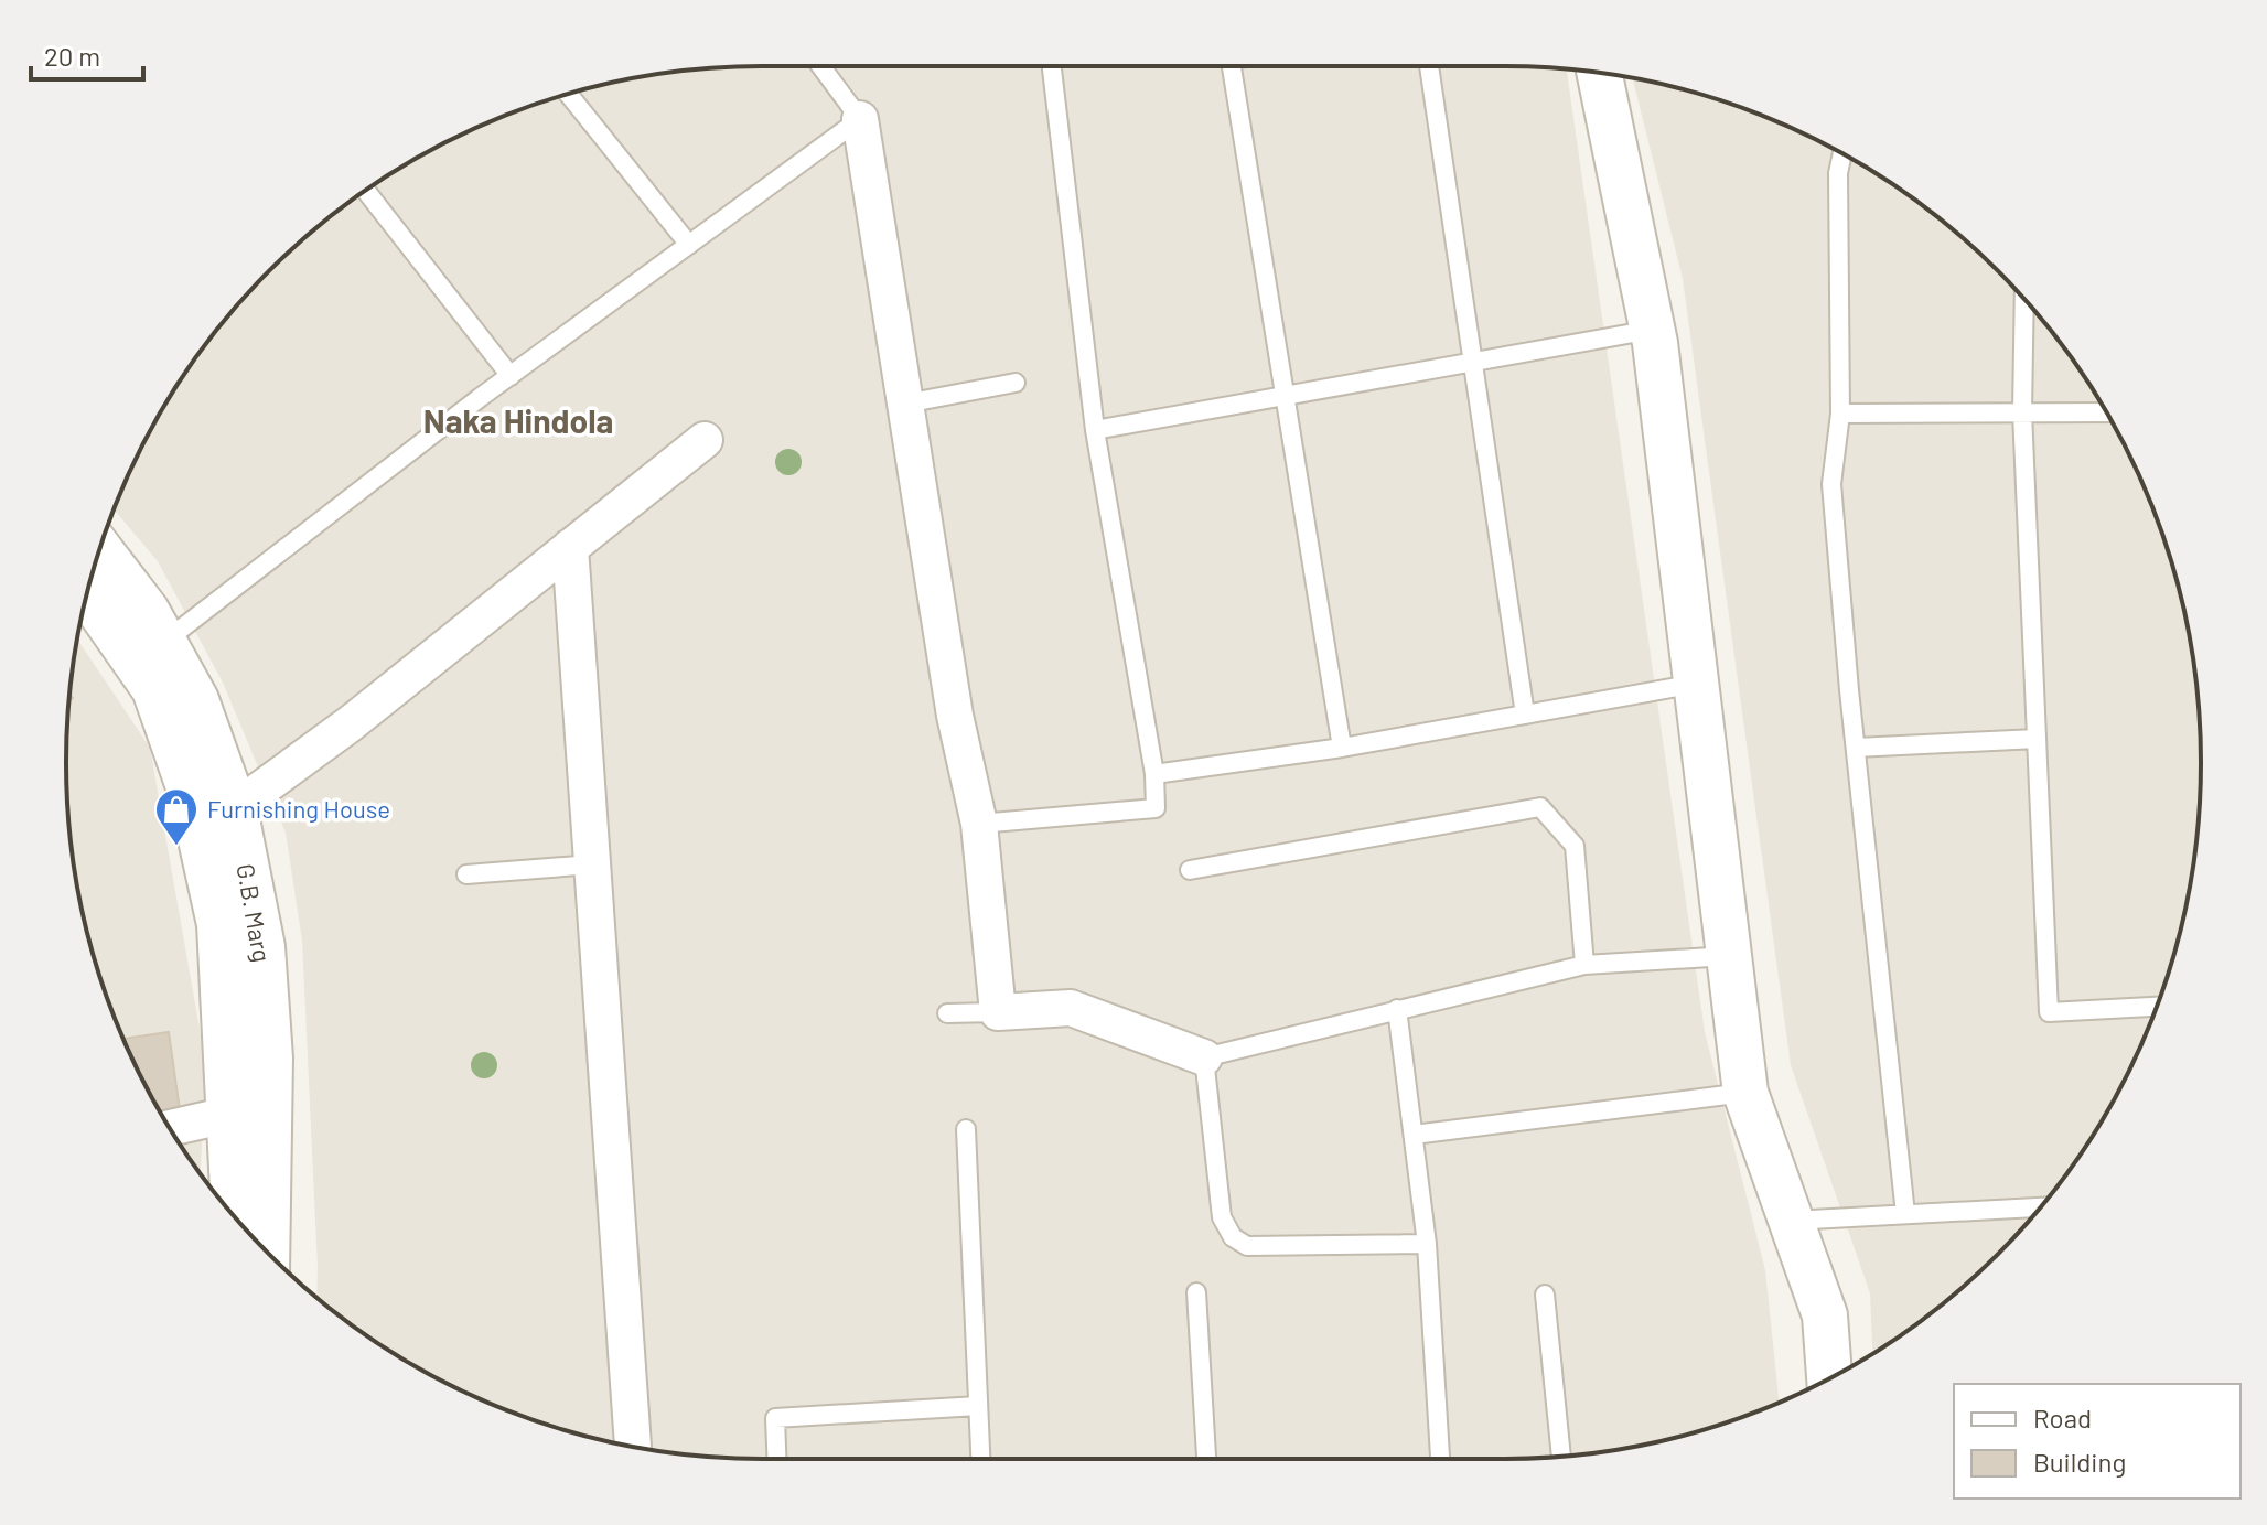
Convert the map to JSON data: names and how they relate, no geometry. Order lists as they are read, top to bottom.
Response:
{
  "streets": {
    "street": ["G.B. Marg"]
  },
  "districts": ["Naka Hindola"],
  "places": {
    "shop": ["Furnishing House"]
  },
  "legend": ["Road", "Building"],
  "scale_bar": "20 m"
}
